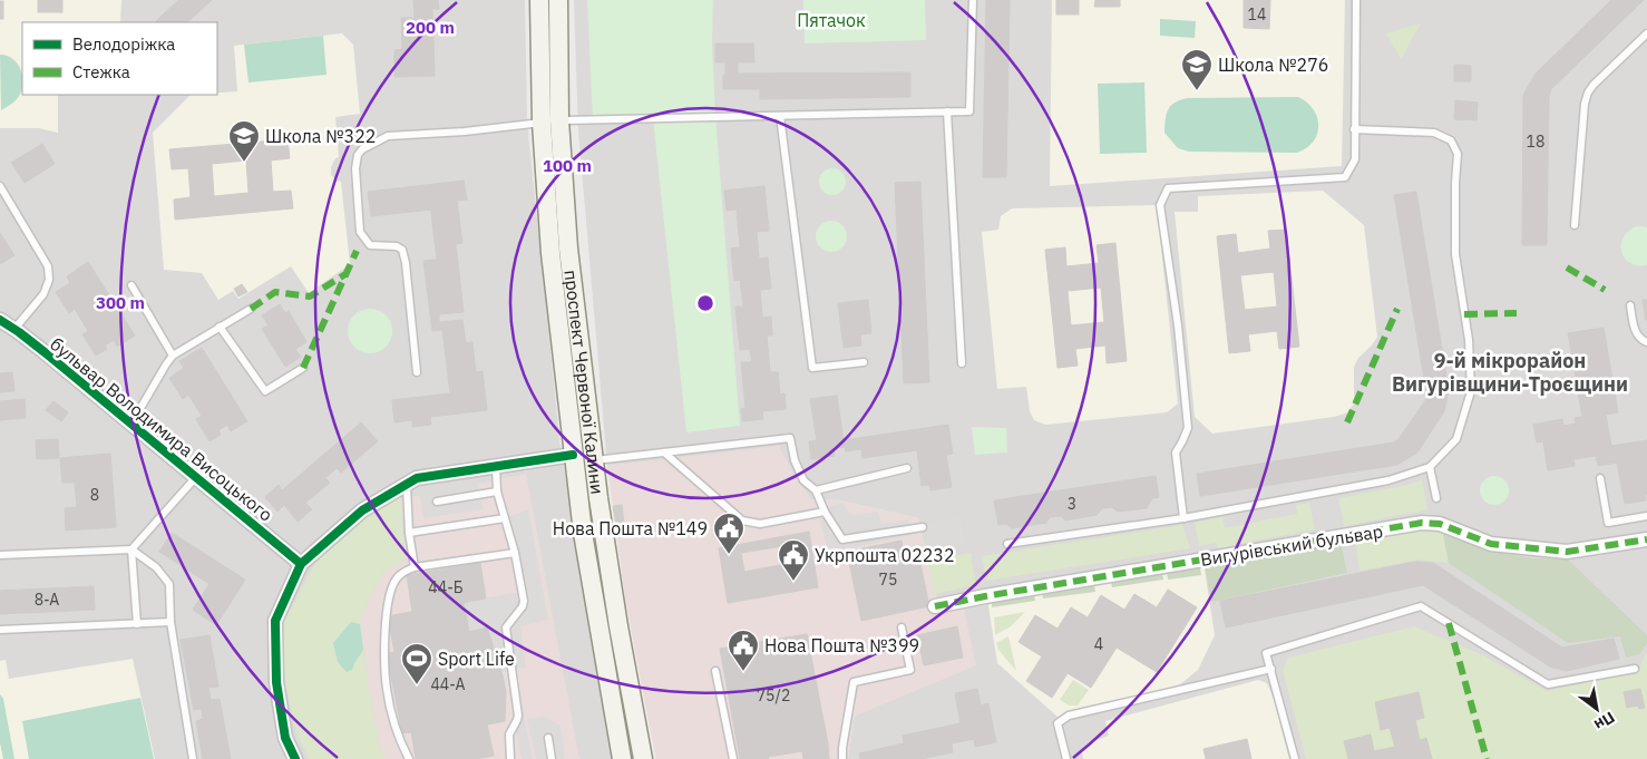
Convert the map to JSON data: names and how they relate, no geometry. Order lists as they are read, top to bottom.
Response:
{
  "streets": {
    "main road": ["проспект Червоної Калини"],
    "street": ["бульвар Володимира Висоцького", "Вигурівський бульвар"]
  },
  "crossings": [
    ["проспект Червоної Калини", "бульвар Володимира Висоцького"]
  ],
  "districts": ["9-й мікрорайон Вигурівщини-Троєщини"],
  "parks": ["Пятачок"],
  "places": {
    "school or university": ["Школа №276", "Школа №322"],
    "public building": ["Нова Пошта №149", "Укрпошта 02232", "Нова Пошта №399"],
    "sports": ["Sport Life"]
  },
  "house_numbers": [
    "14",
    "18",
    "8",
    "3",
    "75",
    "44-Б",
    "8-А",
    "4",
    "44-А",
    "75/2"
  ],
  "legend": ["Велодоріжка", "Стежка"],
  "north": "bottom right",
  "rings": ["200 m", "100 m", "300 m"]
}
